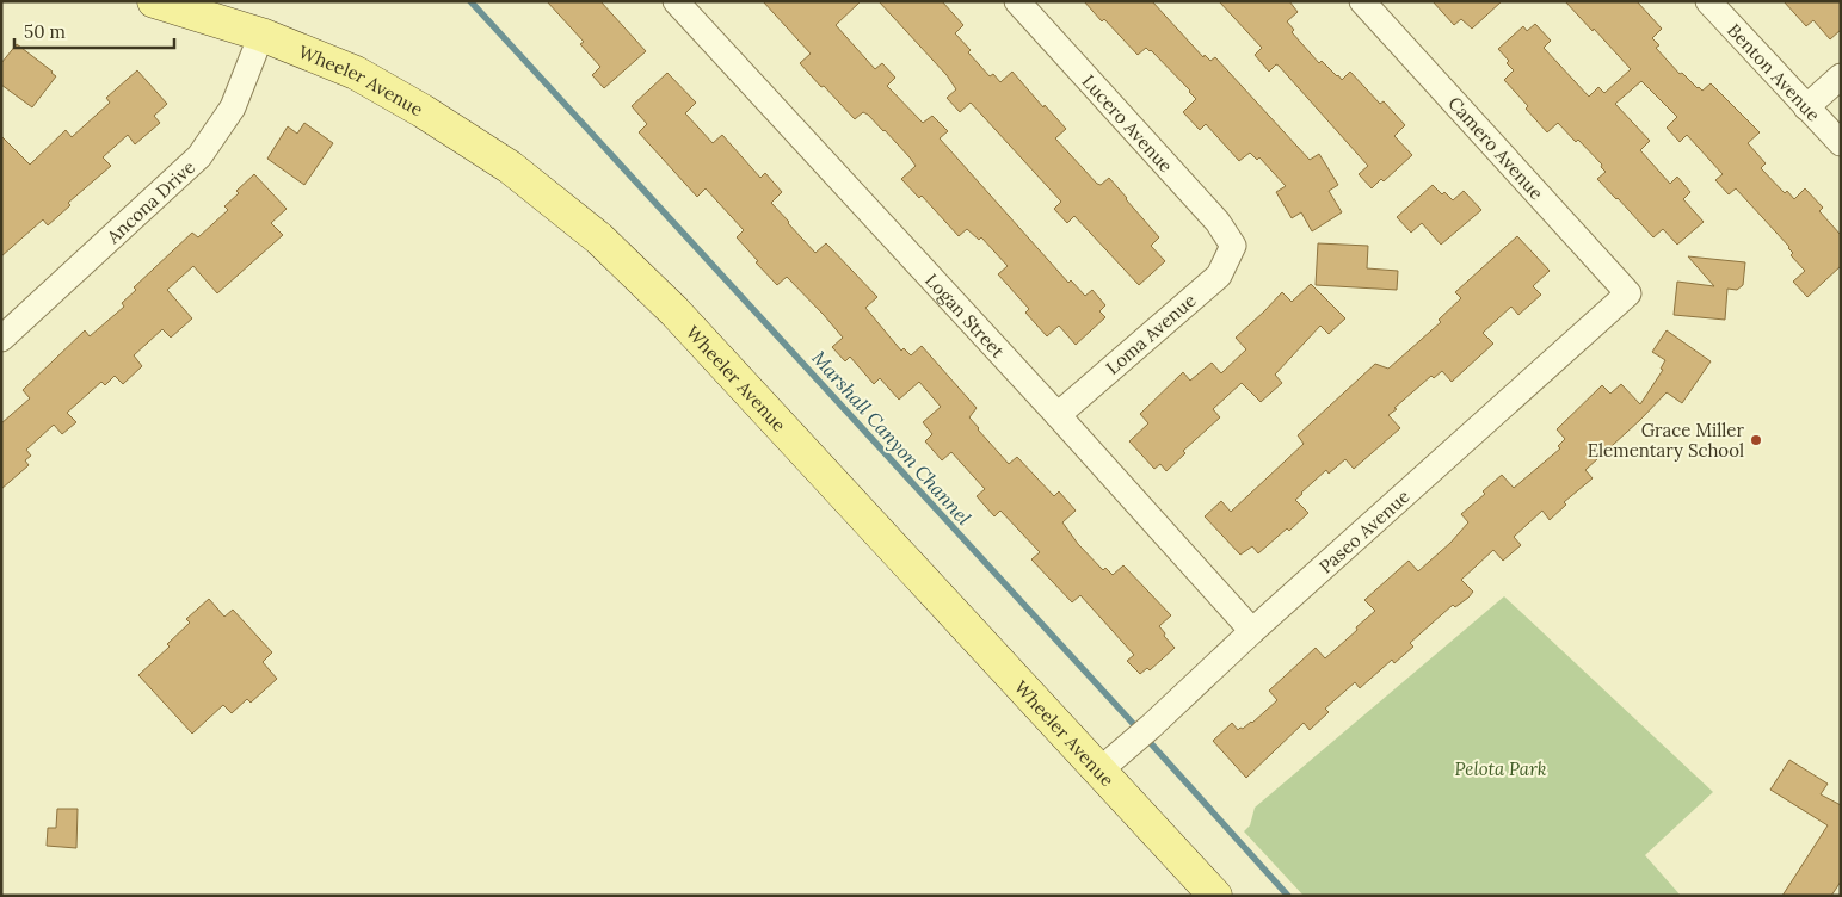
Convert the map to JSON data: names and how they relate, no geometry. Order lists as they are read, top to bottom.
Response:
{
  "streets": {
    "main road": ["Wheeler Avenue"],
    "street": [
      "Benton Avenue",
      "Lucero Avenue",
      "Camero Avenue",
      "Ancona Drive",
      "Logan Street",
      "Loma Avenue",
      "Paseo Avenue"
    ]
  },
  "crossings": [
    ["Wheeler Avenue", "Ancona Drive"],
    ["Wheeler Avenue", "Paseo Avenue"],
    ["Lucero Avenue", "Loma Avenue"],
    ["Camero Avenue", "Paseo Avenue"],
    ["Logan Street", "Loma Avenue"],
    ["Logan Street", "Paseo Avenue"]
  ],
  "water": ["Marshall Canyon Channel"],
  "parks": ["Pelota Park"],
  "places": ["Grace Miller Elementary School"],
  "scale_bar": "50 m"
}
